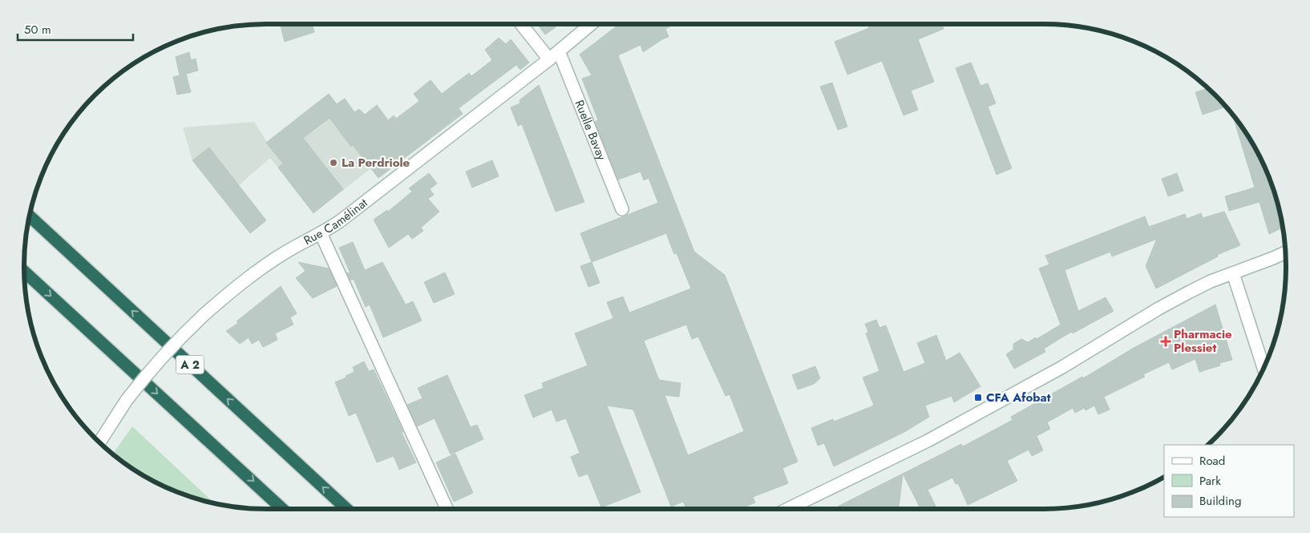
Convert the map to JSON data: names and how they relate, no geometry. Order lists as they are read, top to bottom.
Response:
{
  "streets": {
    "highway": ["A 2"],
    "street": ["Ruelle Bavay", "Rue Camélinat"]
  },
  "crossings": [
    ["Ruelle Bavay", "Rue Camélinat"]
  ],
  "places": {
    "other": ["La Perdriole"],
    "health": ["Pharmacie Plessiet"],
    "transit": ["CFA Afobat"]
  },
  "legend": ["Road", "Park", "Building"],
  "scale_bar": "50 m"
}
